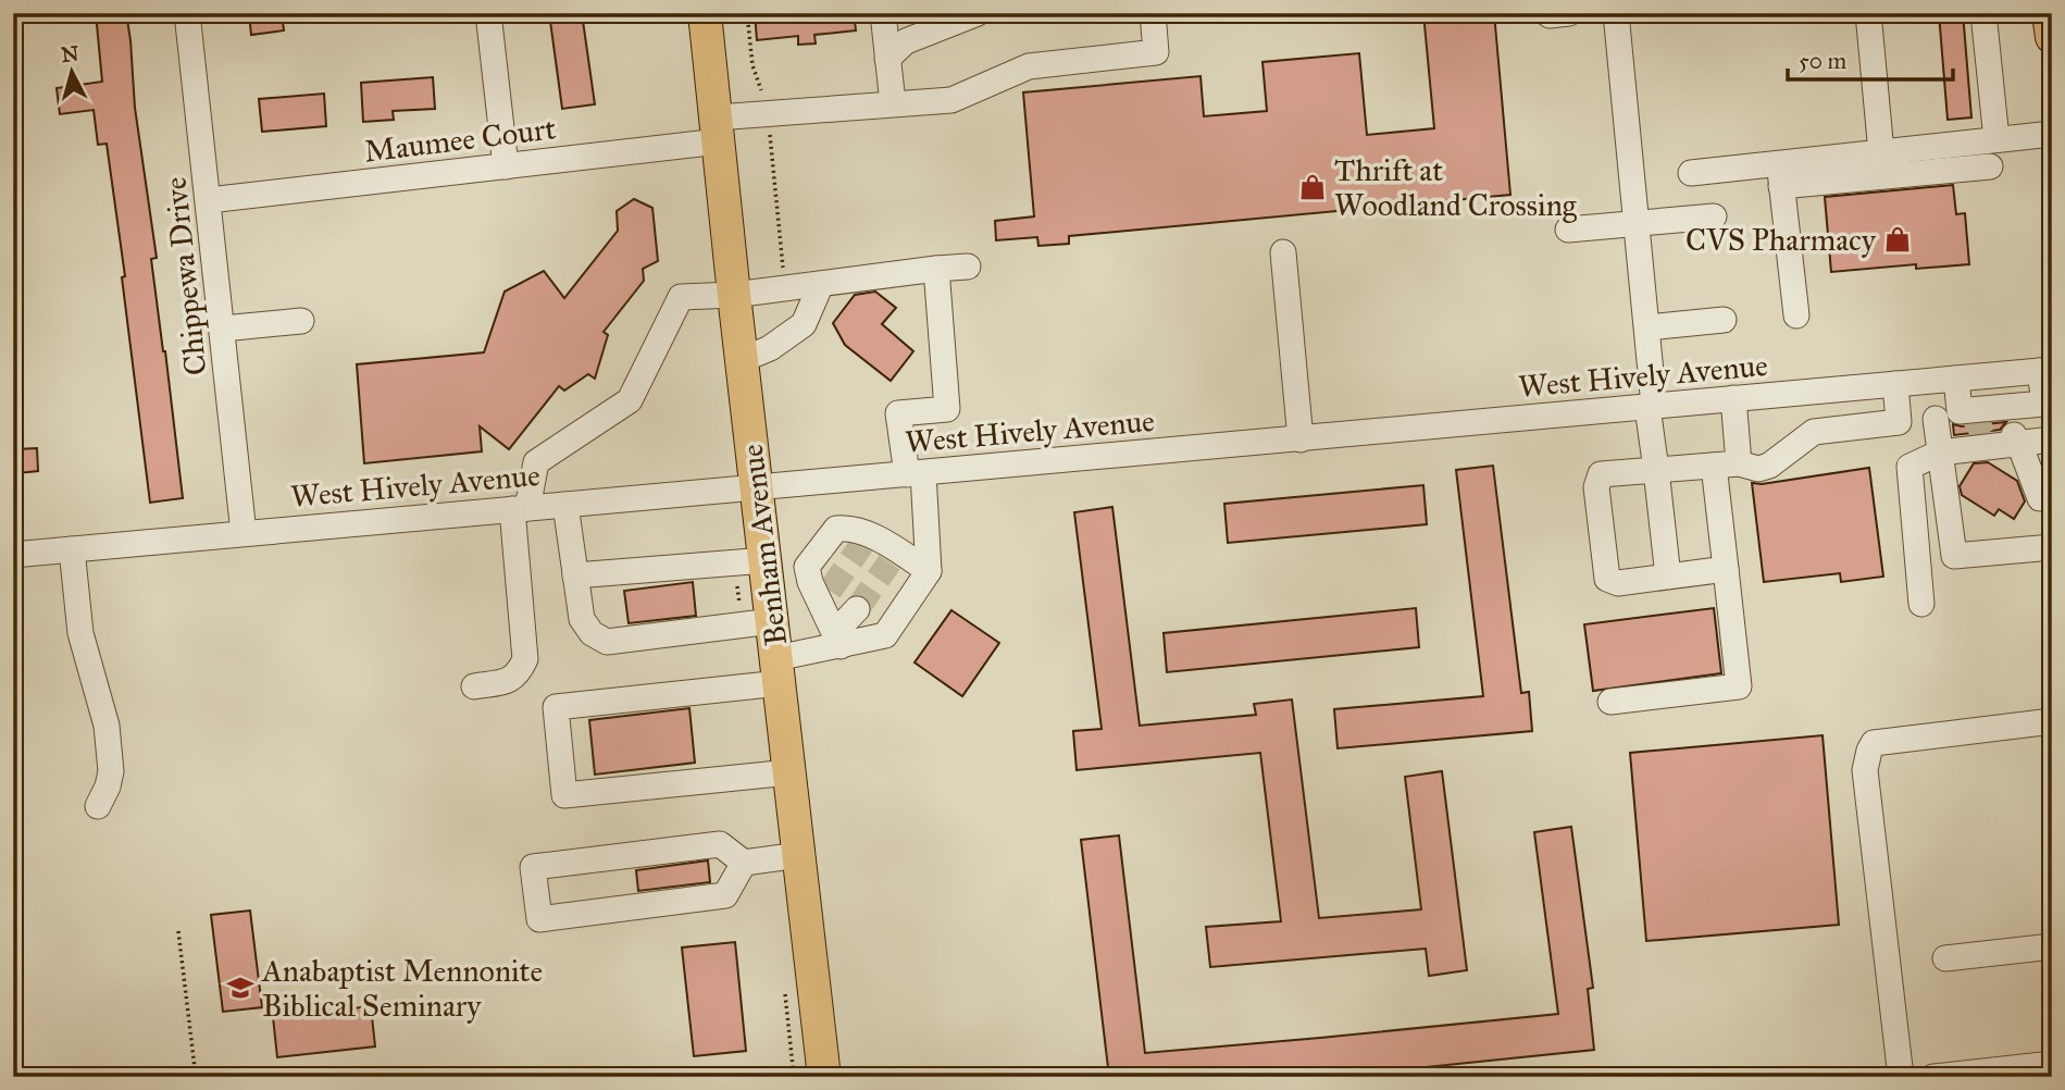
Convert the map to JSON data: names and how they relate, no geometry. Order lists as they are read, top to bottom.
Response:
{
  "streets": {
    "main road": ["Benham Avenue"],
    "street": ["Maumee Court", "Chippewa Drive", "West Hively Avenue"]
  },
  "crossings": [
    ["Maumee Court", "Chippewa Drive"],
    ["Maumee Court", "Benham Avenue"],
    ["Chippewa Drive", "West Hively Avenue"],
    ["West Hively Avenue", "Benham Avenue"]
  ],
  "places": {
    "shop": ["Thrift at Woodland Crossing", "CVS Pharmacy"],
    "school or university": ["Anabaptist Mennonite Biblical Seminary"]
  },
  "scale_bar": "50 m",
  "north": "top"
}
